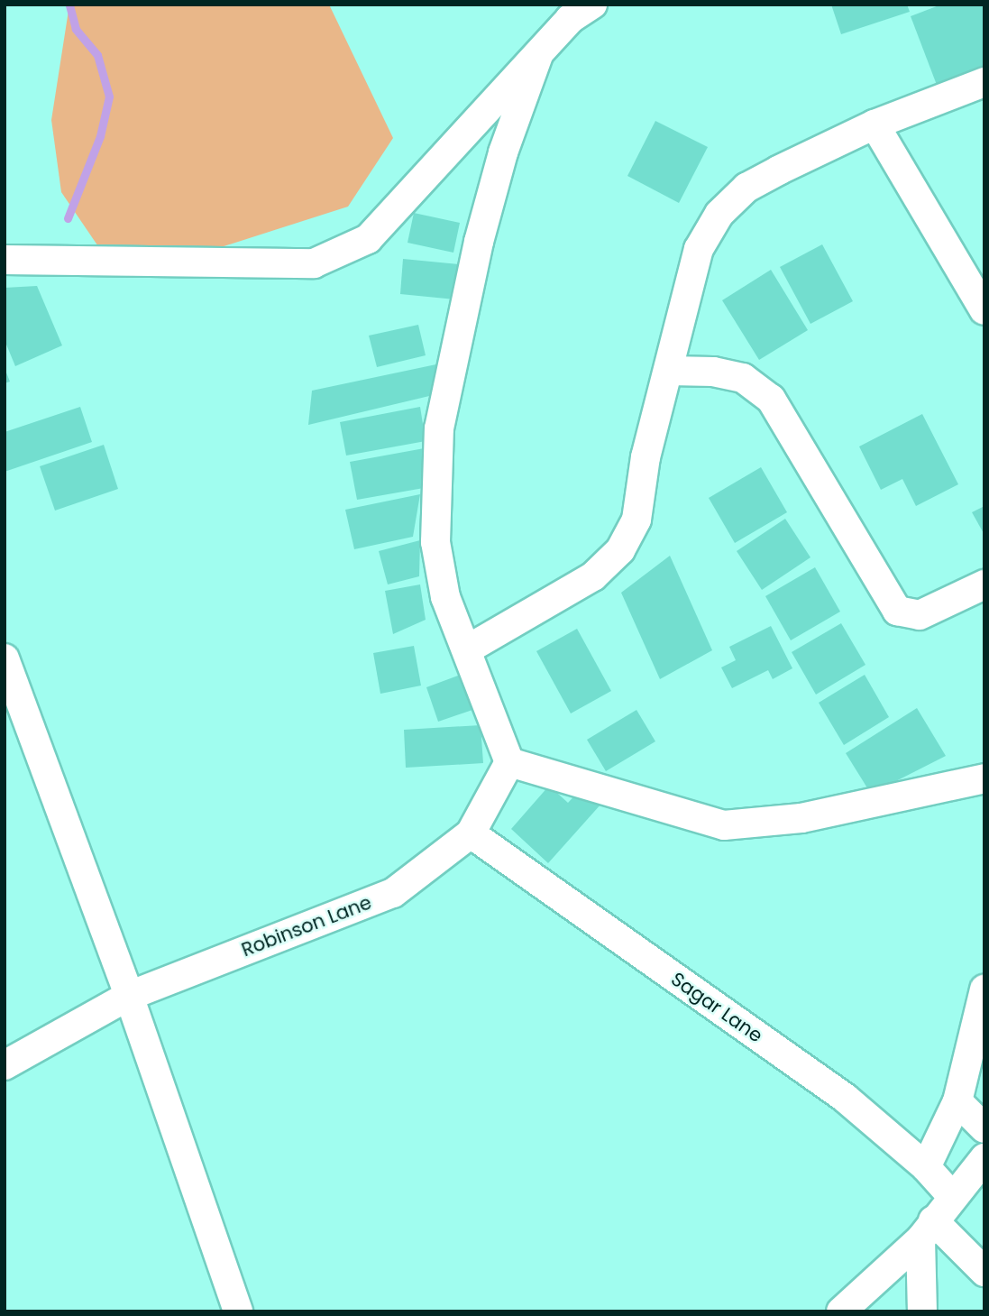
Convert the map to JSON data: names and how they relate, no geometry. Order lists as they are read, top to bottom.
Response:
{
  "streets": {
    "street": ["Robinson Lane", "Sagar Lane"]
  },
  "crossings": [
    ["Robinson Lane", "Sagar Lane"]
  ]
}
